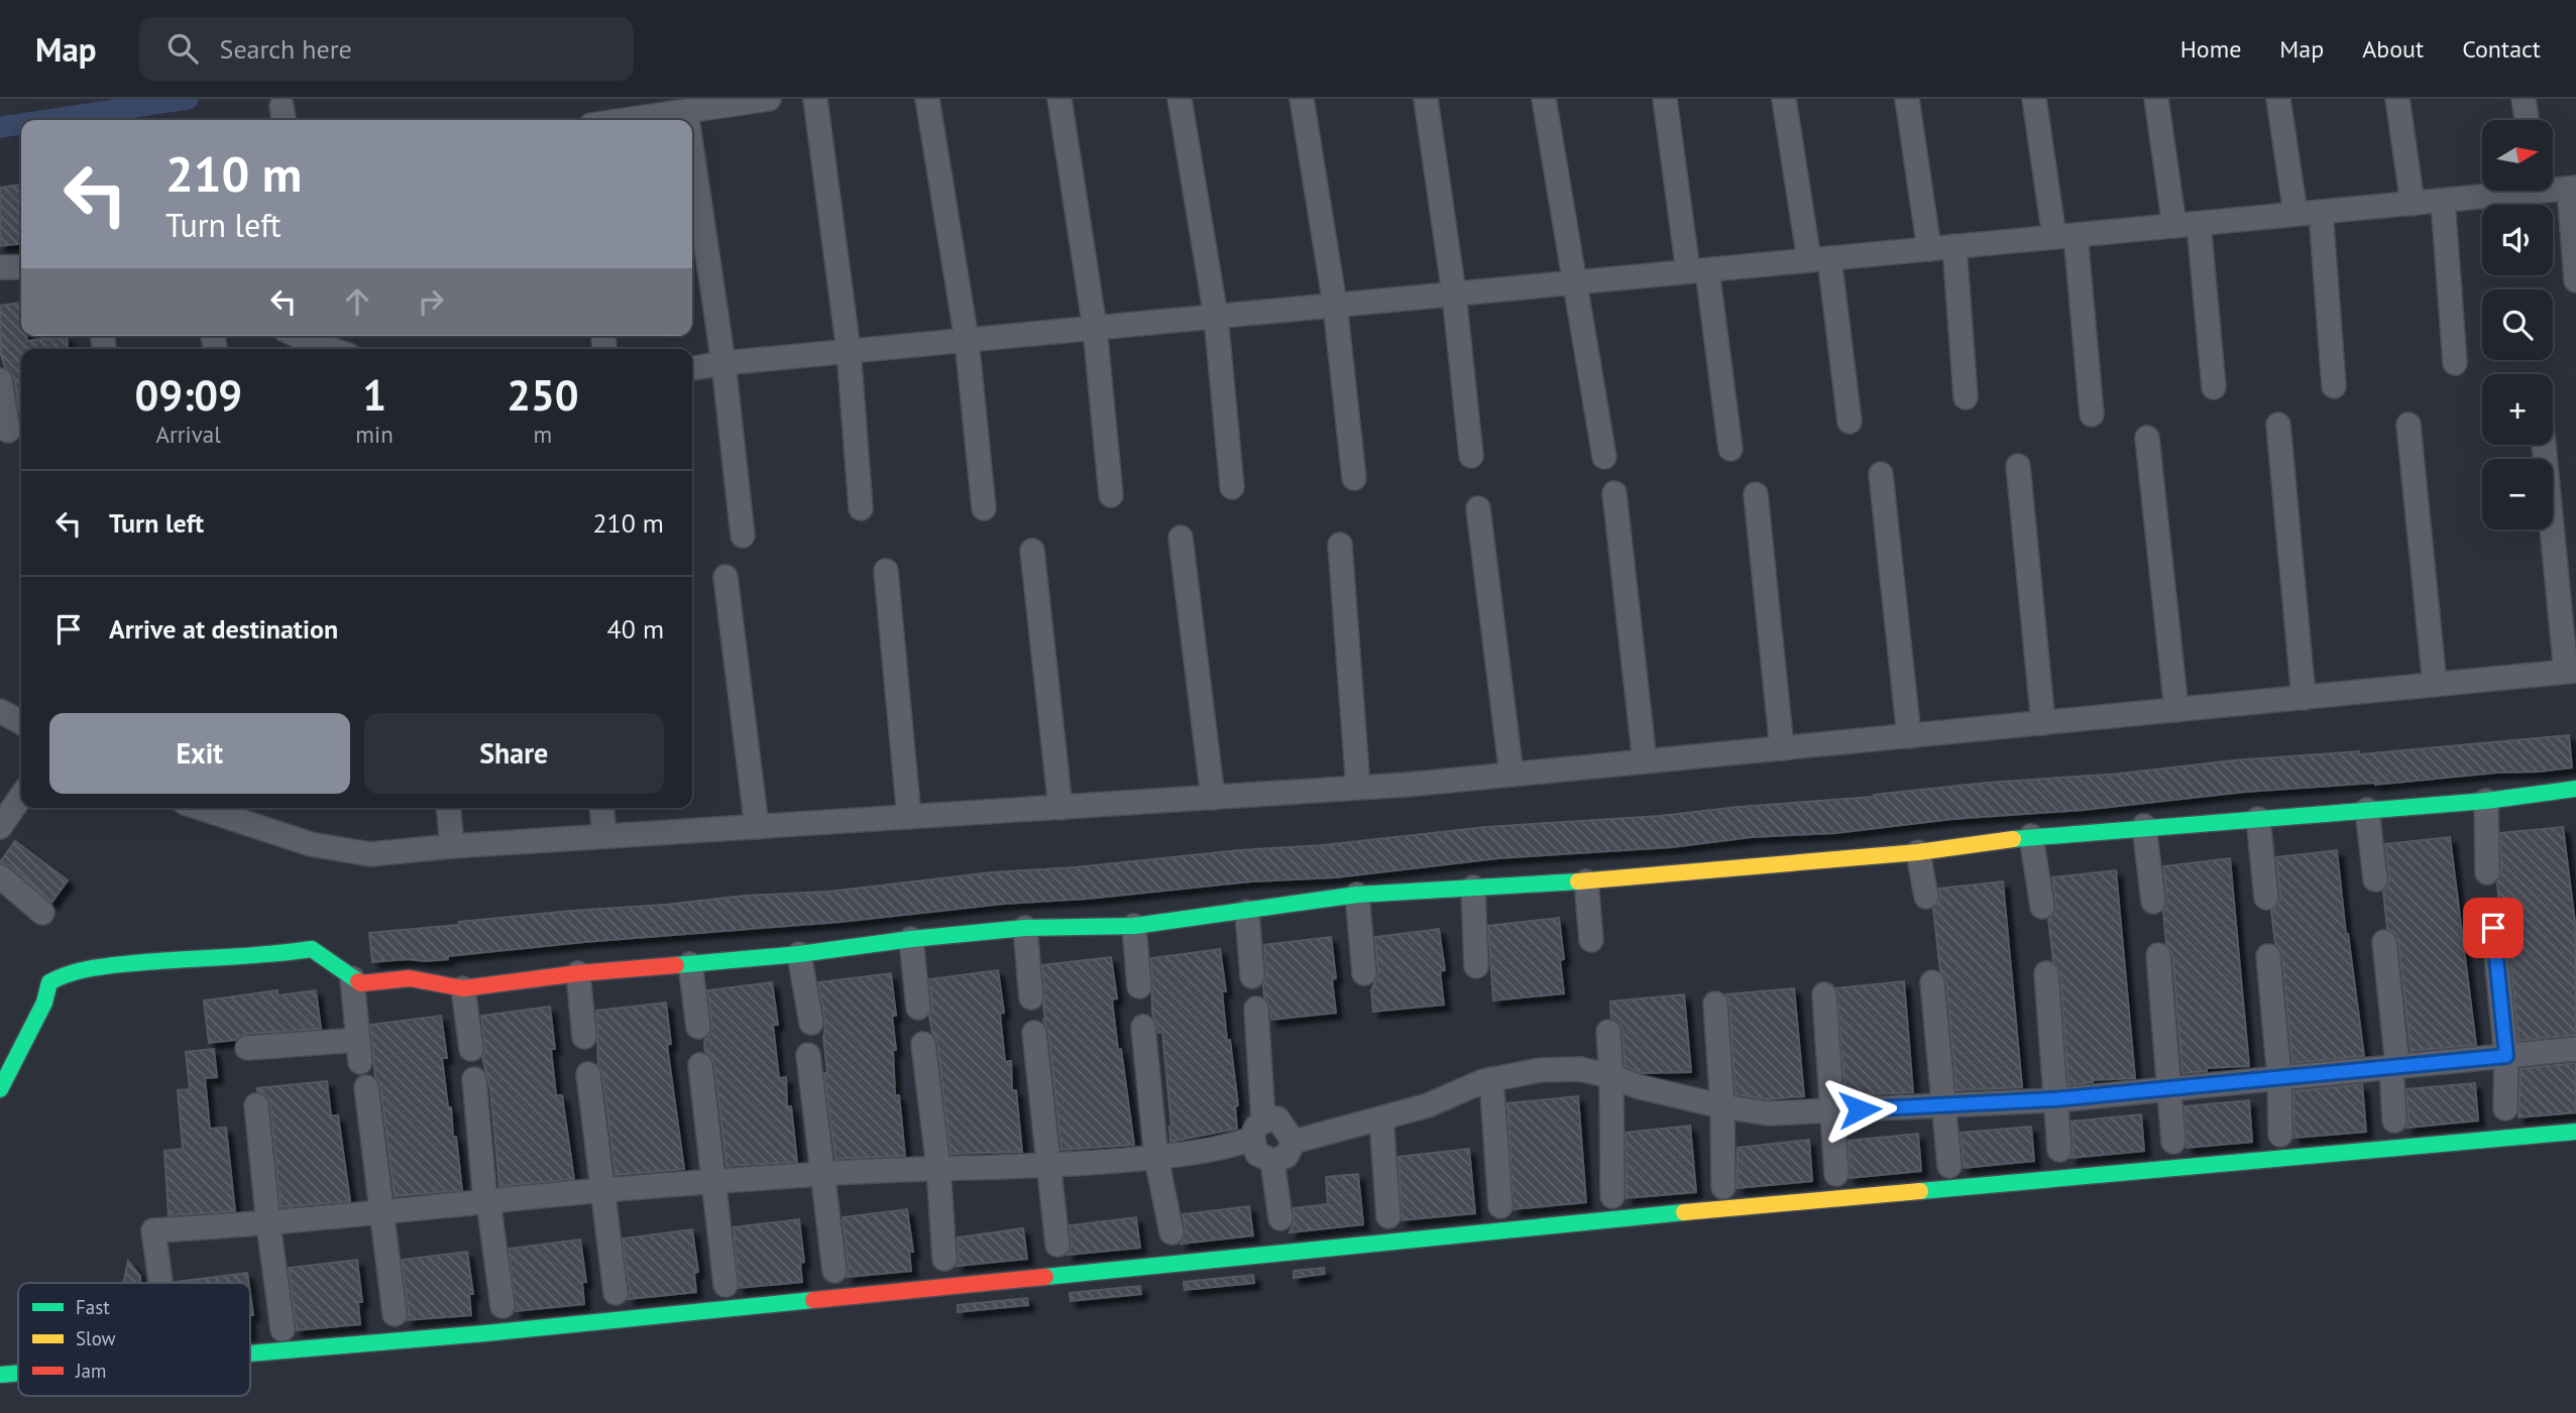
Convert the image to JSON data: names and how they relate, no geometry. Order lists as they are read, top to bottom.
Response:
{
  "legend": ["Fast", "Slow", "Jam"],
  "north": "right",
  "page": {
    "header": "Map",
    "search": "Search here",
    "nav": [
      "Home",
      "Map",
      "About",
      "Contact"
    ],
    "map_buttons": ["+", "−"],
    "turn": ["210 m", "Turn left"],
    "eta": [
      "09:09",
      "Arrival",
      "1",
      "min",
      "250",
      "m"
    ],
    "list": [
      {
        "name": "Turn left",
        "value": "210 m"
      },
      {
        "name": "Arrive at destination",
        "value": "40 m"
      }
    ],
    "buttons": ["Exit", "Share"]
  }
}
